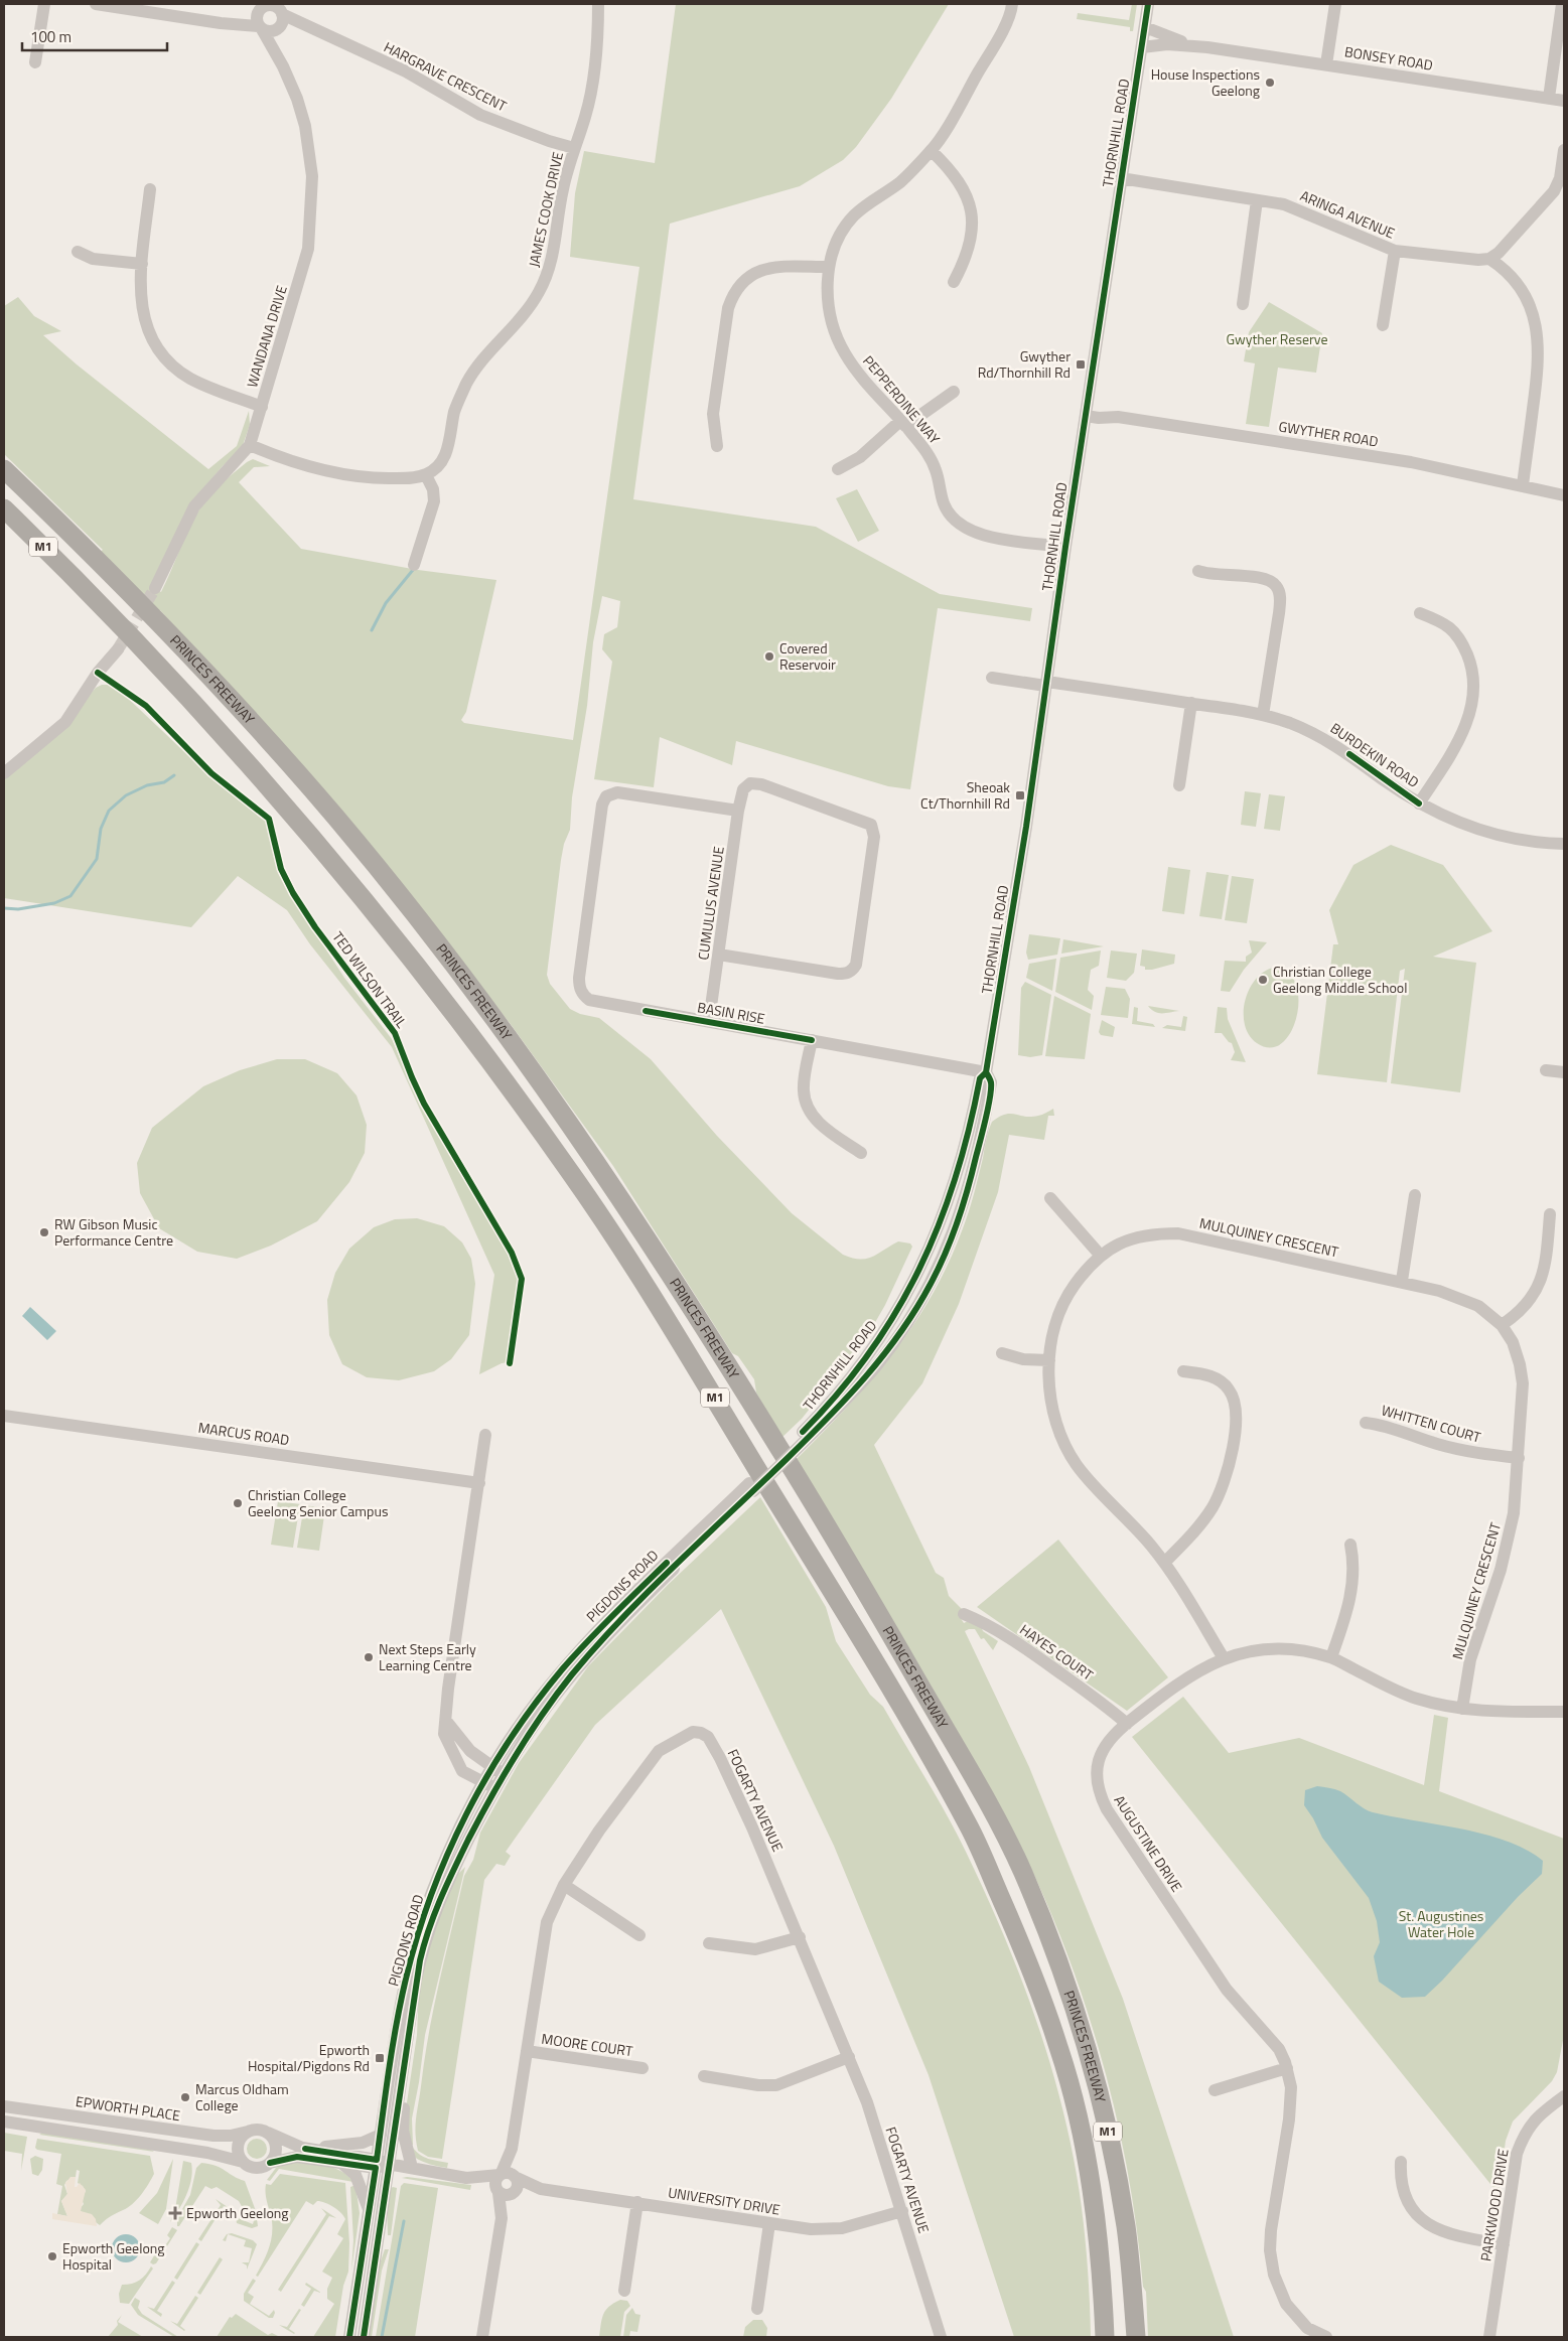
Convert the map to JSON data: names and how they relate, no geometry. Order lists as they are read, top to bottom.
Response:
{
  "streets": {
    "highway": ["M1", "PRINCES FREEWAY"],
    "street": [
      "BONSEY ROAD",
      "HARGRAVE CRESCENT",
      "THORNHILL ROAD",
      "JAMES COOK DRIVE",
      "ARINGA AVENUE",
      "WANDANA DRIVE",
      "PEPPERDINE WAY",
      "GWYTHER ROAD",
      "BURDEKIN ROAD",
      "CUMULUS AVENUE",
      "BASIN RISE",
      "MULQUINEY CRESCENT",
      "WHITTEN COURT",
      "MARCUS ROAD",
      "PIGDONS ROAD",
      "HAYES COURT",
      "FOGARTY AVENUE",
      "AUGUSTINE DRIVE",
      "MOORE COURT",
      "EPWORTH PLACE",
      "UNIVERSITY DRIVE",
      "PARKWOOD DRIVE"
    ],
    "cycle path": ["TED WILSON TRAIL"]
  },
  "crossings": [
    ["BONSEY ROAD", "THORNHILL ROAD"],
    ["HARGRAVE CRESCENT", "JAMES COOK DRIVE"],
    ["HARGRAVE CRESCENT", "WANDANA DRIVE"],
    ["THORNHILL ROAD", "ARINGA AVENUE"],
    ["THORNHILL ROAD", "PEPPERDINE WAY"],
    ["THORNHILL ROAD", "GWYTHER ROAD"],
    ["THORNHILL ROAD", "BURDEKIN ROAD"],
    ["THORNHILL ROAD", "BASIN RISE"],
    ["THORNHILL ROAD", "PIGDONS ROAD"],
    ["CUMULUS AVENUE", "BASIN RISE"],
    ["MULQUINEY CRESCENT", "WHITTEN COURT"],
    ["MULQUINEY CRESCENT", "AUGUSTINE DRIVE"],
    ["HAYES COURT", "AUGUSTINE DRIVE"],
    ["FOGARTY AVENUE", "MOORE COURT"],
    ["FOGARTY AVENUE", "UNIVERSITY DRIVE"]
  ],
  "parks": ["Gwyther Reserve", "St. Augustines Water Hole"],
  "places": {
    "other": [
      "House Inspections Geelong",
      "Covered Reservoir",
      "Christian College Geelong Middle School",
      "RW Gibson Music Performance Centre",
      "Christian College Geelong Senior Campus",
      "Next Steps Early Learning Centre",
      "Marcus Oldham College",
      "Epworth Geelong Hospital"
    ],
    "transit": ["Gwyther Rd/Thornhill Rd", "Sheoak Ct/Thornhill Rd", "Epworth Hospital/Pigdons Rd"],
    "health": ["Epworth Geelong"]
  },
  "scale_bar": "100 m"
}
